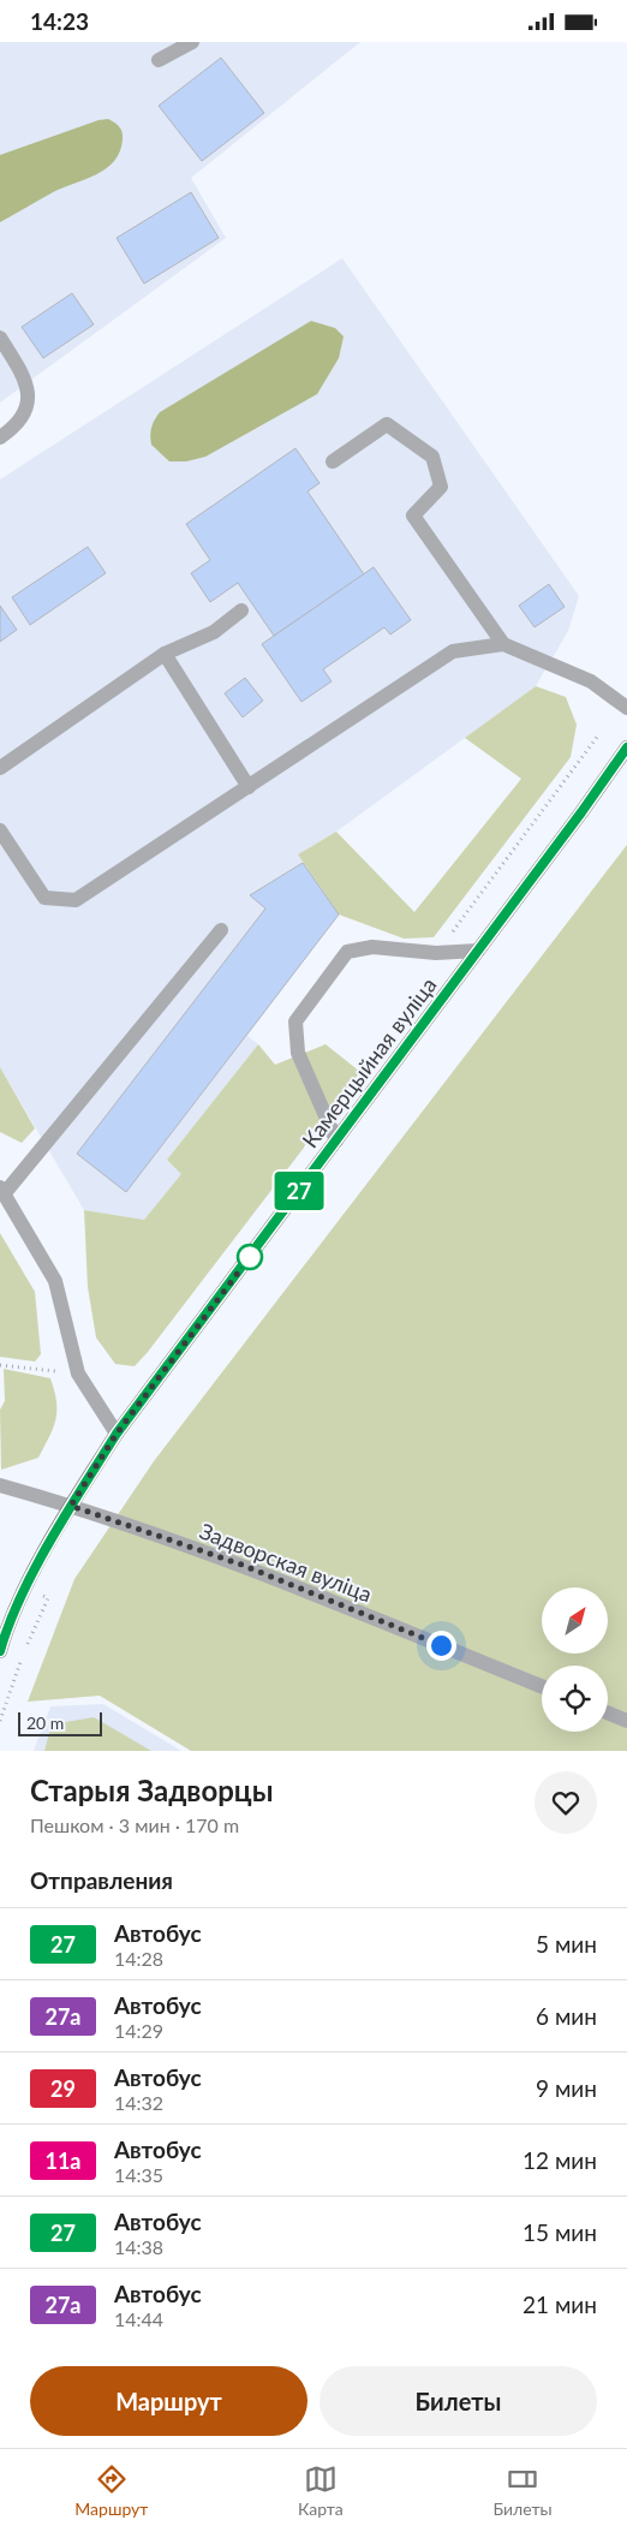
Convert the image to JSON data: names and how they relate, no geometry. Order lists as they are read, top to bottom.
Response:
{
  "streets": {
    "main road": ["Камерцыйная вуліца"],
    "street": ["Задворская вуліца"]
  },
  "crossings": [
    ["Камерцыйная вуліца", "Задворская вуліца"]
  ],
  "lines": ["bus line 27"],
  "scale_bar": "20 m",
  "north": "top right",
  "page": {
    "status": "14:23",
    "on_map": "27",
    "scale": "20 m",
    "heading": [
      ["Старыя Задворцы", "Пешком · 3 мин · 170 m"],
      "Отправления"
    ],
    "list": [
      {
        "mark": "27",
        "name": "Автобус",
        "note": "14:28",
        "value": "5 мин"
      },
      {
        "mark": "27а",
        "name": "Автобус",
        "note": "14:29",
        "value": "6 мин"
      },
      {
        "mark": "29",
        "name": "Автобус",
        "note": "14:32",
        "value": "9 мин"
      },
      {
        "mark": "11а",
        "name": "Автобус",
        "note": "14:35",
        "value": "12 мин"
      },
      {
        "mark": "27",
        "name": "Автобус",
        "note": "14:38",
        "value": "15 мин"
      },
      {
        "mark": "27а",
        "name": "Автобус",
        "note": "14:44",
        "value": "21 мин"
      }
    ],
    "buttons": ["Маршрут", "Билеты"],
    "tabs": ["Маршрут", "Карта", "Билеты"]
  }
}
